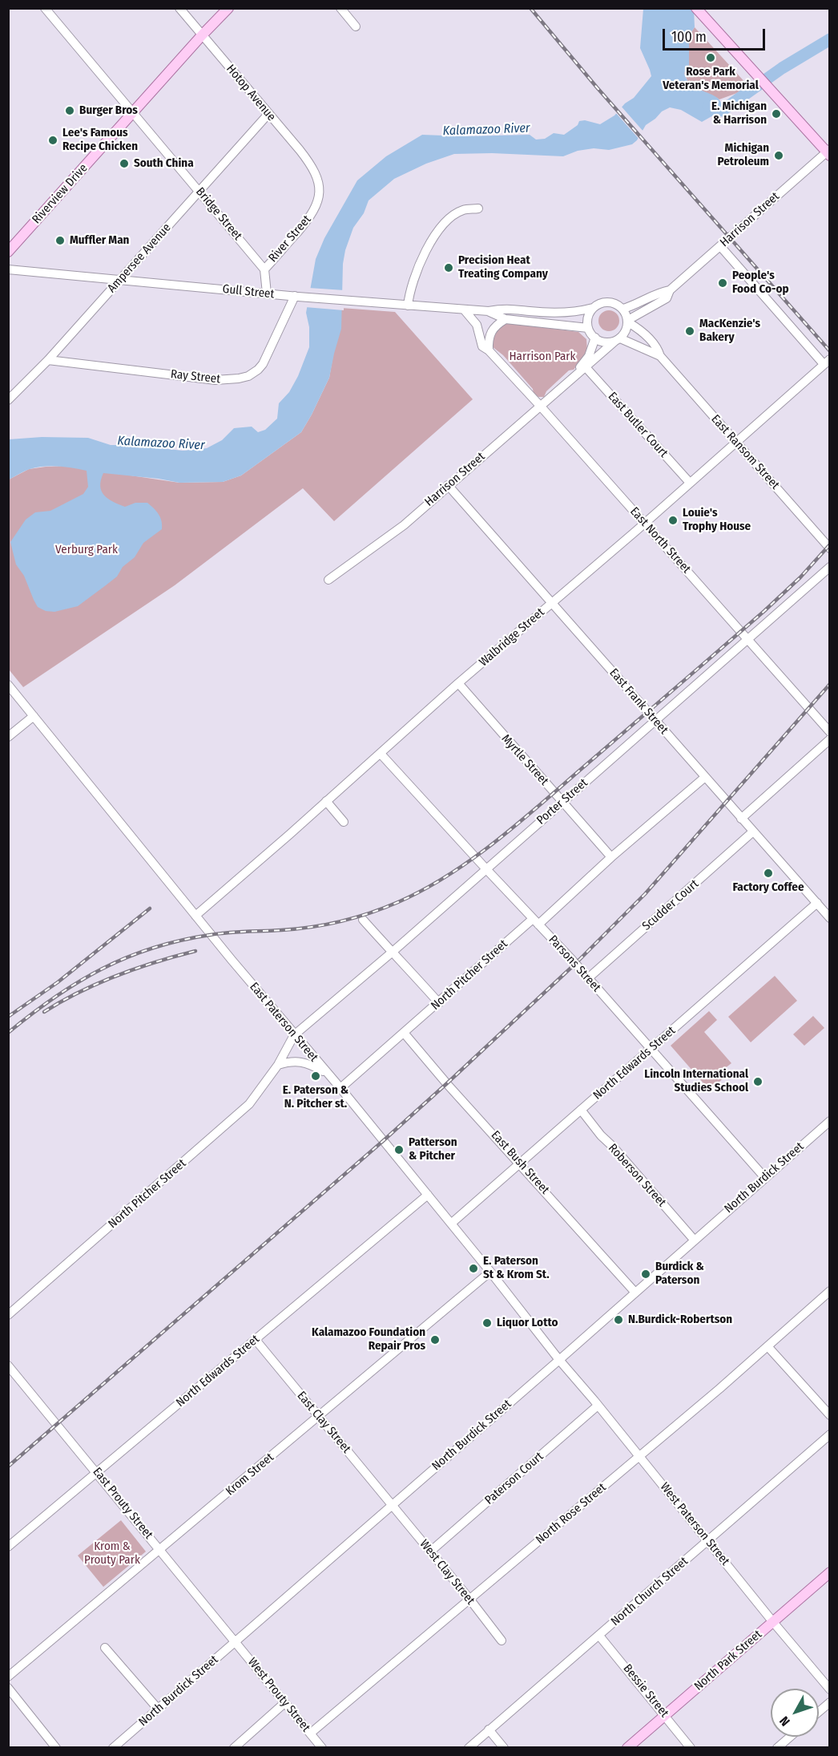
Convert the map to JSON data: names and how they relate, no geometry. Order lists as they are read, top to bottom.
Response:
{
  "streets": {
    "main road": ["Riverview Drive", "North Park Street"],
    "street": [
      "Hotop Avenue",
      "Bridge Street",
      "Harrison Street",
      "River Street",
      "Ampersee Avenue",
      "Gull Street",
      "Ray Street",
      "East Butler Court",
      "East Ransom Street",
      "East North Street",
      "Walbridge Street",
      "East Frank Street",
      "Myrtle Street",
      "Porter Street",
      "Scudder Court",
      "Parsons Street",
      "North Pitcher Street",
      "East Paterson Street",
      "North Edwards Street",
      "East Bush Street",
      "Roberson Street",
      "North Burdick Street",
      "East Clay Street",
      "Krom Street",
      "Paterson Court",
      "East Prouty Street",
      "North Rose Street",
      "West Paterson Street",
      "West Clay Street",
      "North Church Street",
      "Bessie Street",
      "West Prouty Street"
    ]
  },
  "crossings": [
    ["Hotop Avenue", "Riverview Drive"],
    ["Hotop Avenue", "River Street"],
    ["Hotop Avenue", "Ampersee Avenue"],
    ["Riverview Drive", "Bridge Street"],
    ["Bridge Street", "River Street"],
    ["Bridge Street", "Ampersee Avenue"],
    ["Harrison Street", "Gull Street"],
    ["Harrison Street", "East Butler Court"],
    ["Harrison Street", "East Ransom Street"],
    ["Harrison Street", "East North Street"],
    ["Harrison Street", "East Frank Street"],
    ["Ampersee Avenue", "Gull Street"],
    ["Ampersee Avenue", "Ray Street"],
    ["Gull Street", "Ray Street"],
    ["Gull Street", "East Ransom Street"],
    ["Gull Street", "East North Street"],
    ["East Butler Court", "Walbridge Street"],
    ["East Ransom Street", "Walbridge Street"],
    ["East North Street", "Walbridge Street"],
    ["East North Street", "Porter Street"],
    ["Walbridge Street", "East Frank Street"],
    ["Walbridge Street", "Myrtle Street"],
    ["Walbridge Street", "Parsons Street"],
    ["Walbridge Street", "East Paterson Street"],
    ["East Frank Street", "Porter Street"],
    ["East Frank Street", "Scudder Court"],
    ["East Frank Street", "North Pitcher Street"],
    ["East Frank Street", "North Edwards Street"],
    ["Myrtle Street", "Porter Street"],
    ["Myrtle Street", "North Pitcher Street"],
    ["Porter Street", "Parsons Street"],
    ["Porter Street", "North Pitcher Street"],
    ["Porter Street", "East Paterson Street"],
    ["Scudder Court", "Parsons Street"],
    ["Parsons Street", "North Pitcher Street"],
    ["Parsons Street", "North Edwards Street"],
    ["Parsons Street", "North Burdick Street"],
    ["North Pitcher Street", "East Paterson Street"],
    ["North Pitcher Street", "East Bush Street"],
    ["East Paterson Street", "North Edwards Street"],
    ["East Paterson Street", "North Burdick Street"],
    ["East Paterson Street", "Krom Street"],
    ["East Paterson Street", "West Paterson Street"],
    ["North Edwards Street", "East Bush Street"],
    ["North Edwards Street", "Roberson Street"],
    ["North Edwards Street", "East Clay Street"],
    ["North Edwards Street", "East Prouty Street"],
    ["East Bush Street", "North Burdick Street"],
    ["Roberson Street", "North Burdick Street"],
    ["North Burdick Street", "East Clay Street"],
    ["North Burdick Street", "East Prouty Street"],
    ["North Burdick Street", "West Paterson Street"],
    ["North Burdick Street", "West Clay Street"],
    ["North Burdick Street", "West Prouty Street"],
    ["East Clay Street", "Krom Street"],
    ["East Clay Street", "West Clay Street"],
    ["Krom Street", "East Prouty Street"],
    ["Paterson Court", "West Paterson Street"],
    ["Paterson Court", "West Clay Street"],
    ["East Prouty Street", "West Prouty Street"],
    ["North Rose Street", "West Paterson Street"],
    ["North Rose Street", "West Clay Street"],
    ["North Rose Street", "West Prouty Street"],
    ["West Paterson Street", "North Church Street"],
    ["West Paterson Street", "North Park Street"],
    ["North Church Street", "Bessie Street"],
    ["North Park Street", "Bessie Street"]
  ],
  "water": ["Kalamazoo River"],
  "parks": ["Harrison Park", "Verburg Park", "Krom & Prouty Park"],
  "places": [
    "Rose Park Veteran's Memorial",
    "Burger Bros",
    "E. Michigan & Harrison",
    "Lee's Famous Recipe Chicken",
    "Michigan Petroleum",
    "South China",
    "Muffler Man",
    "Precision Heat Treating Company",
    "People's Food Co-op",
    "MacKenzie's Bakery",
    "Louie's Trophy House",
    "Factory Coffee",
    "E. Paterson & N. Pitcher st.",
    "Lincoln International Studies School",
    "Patterson & Pitcher",
    "E. Paterson St & Krom St.",
    "Burdick & Paterson",
    "N.Burdick-Robertson",
    "Liquor Lotto",
    "Kalamazoo Foundation Repair Pros"
  ],
  "scale_bar": "100 m",
  "north": "bottom left"
}
